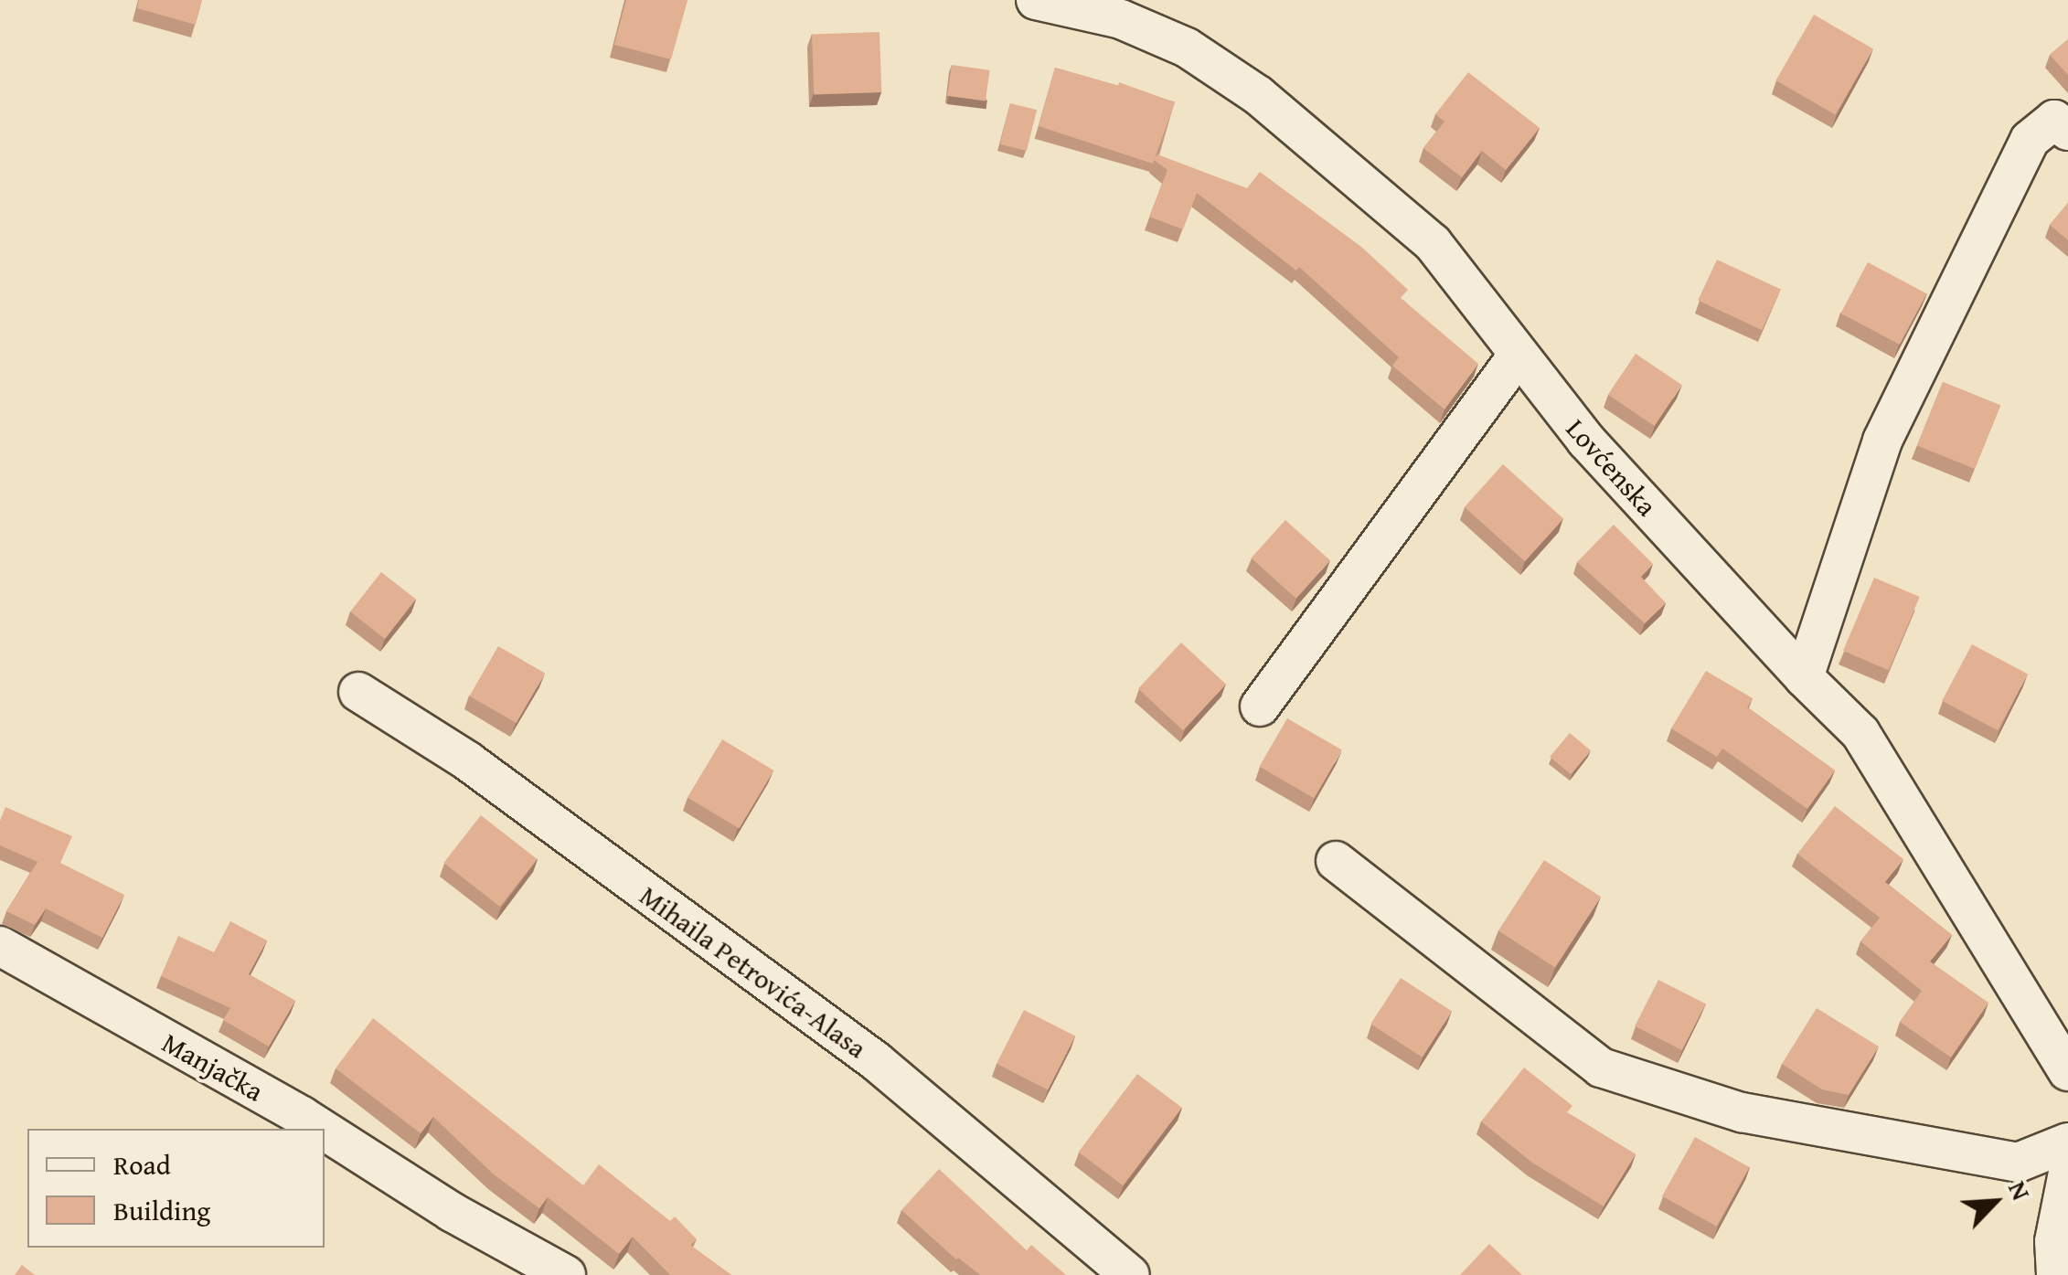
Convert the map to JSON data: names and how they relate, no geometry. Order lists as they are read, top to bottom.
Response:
{
  "streets": {
    "street": ["Lovćenska", "Mihaila Petrovića-Alasa", "Manjačka"]
  },
  "legend": ["Road", "Building"],
  "north": "top right"
}
